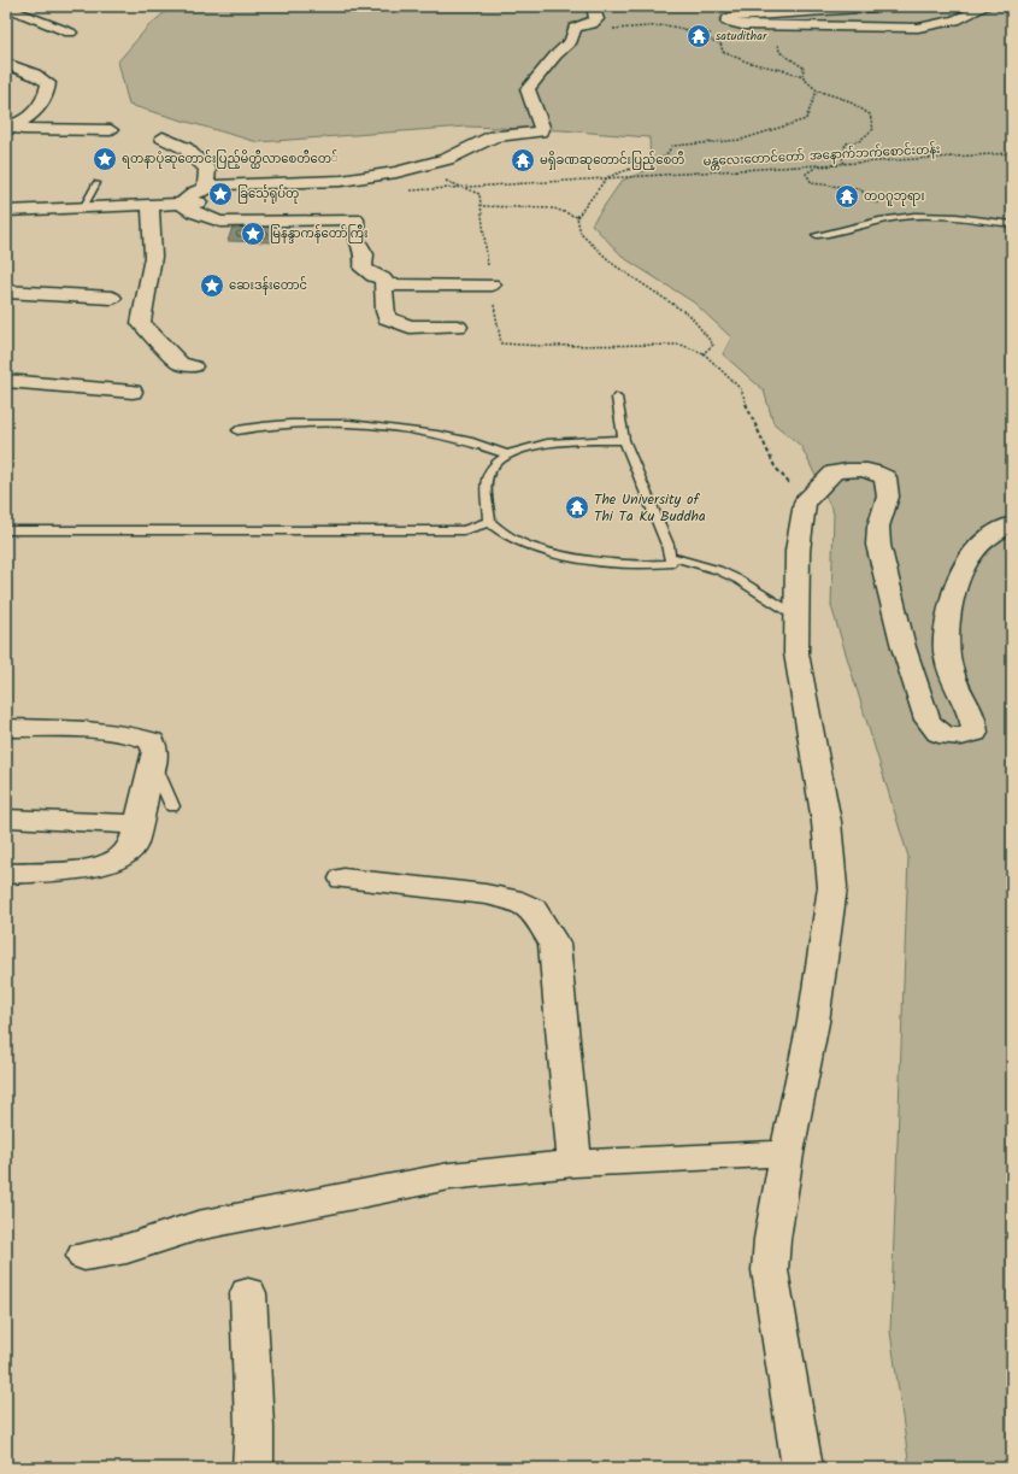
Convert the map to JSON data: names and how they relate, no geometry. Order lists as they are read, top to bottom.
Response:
{
  "streets": {
    "path": ["မန္တလေးတောင်တော် အနောက်ဘက်စောင်းတန်း"]
  },
  "places": {
    "temple": [
      "satudithar",
      "မရှိခဏဆုတောင်းပြည့်စေတီ",
      "တဝဂူဘုရား",
      "The University of Thi Ta Ku Buddha"
    ],
    "place": [
      "ရတနာပုံဆုတောင်းပြည့်မိတ္ထီလာစေတီတေ်",
      "ခြင်္သေ့ရုပ်တု",
      "မြနန္ဒာကန်တော်ကြီး",
      "ဆေးဒန်းတောင်"
    ]
  }
}
